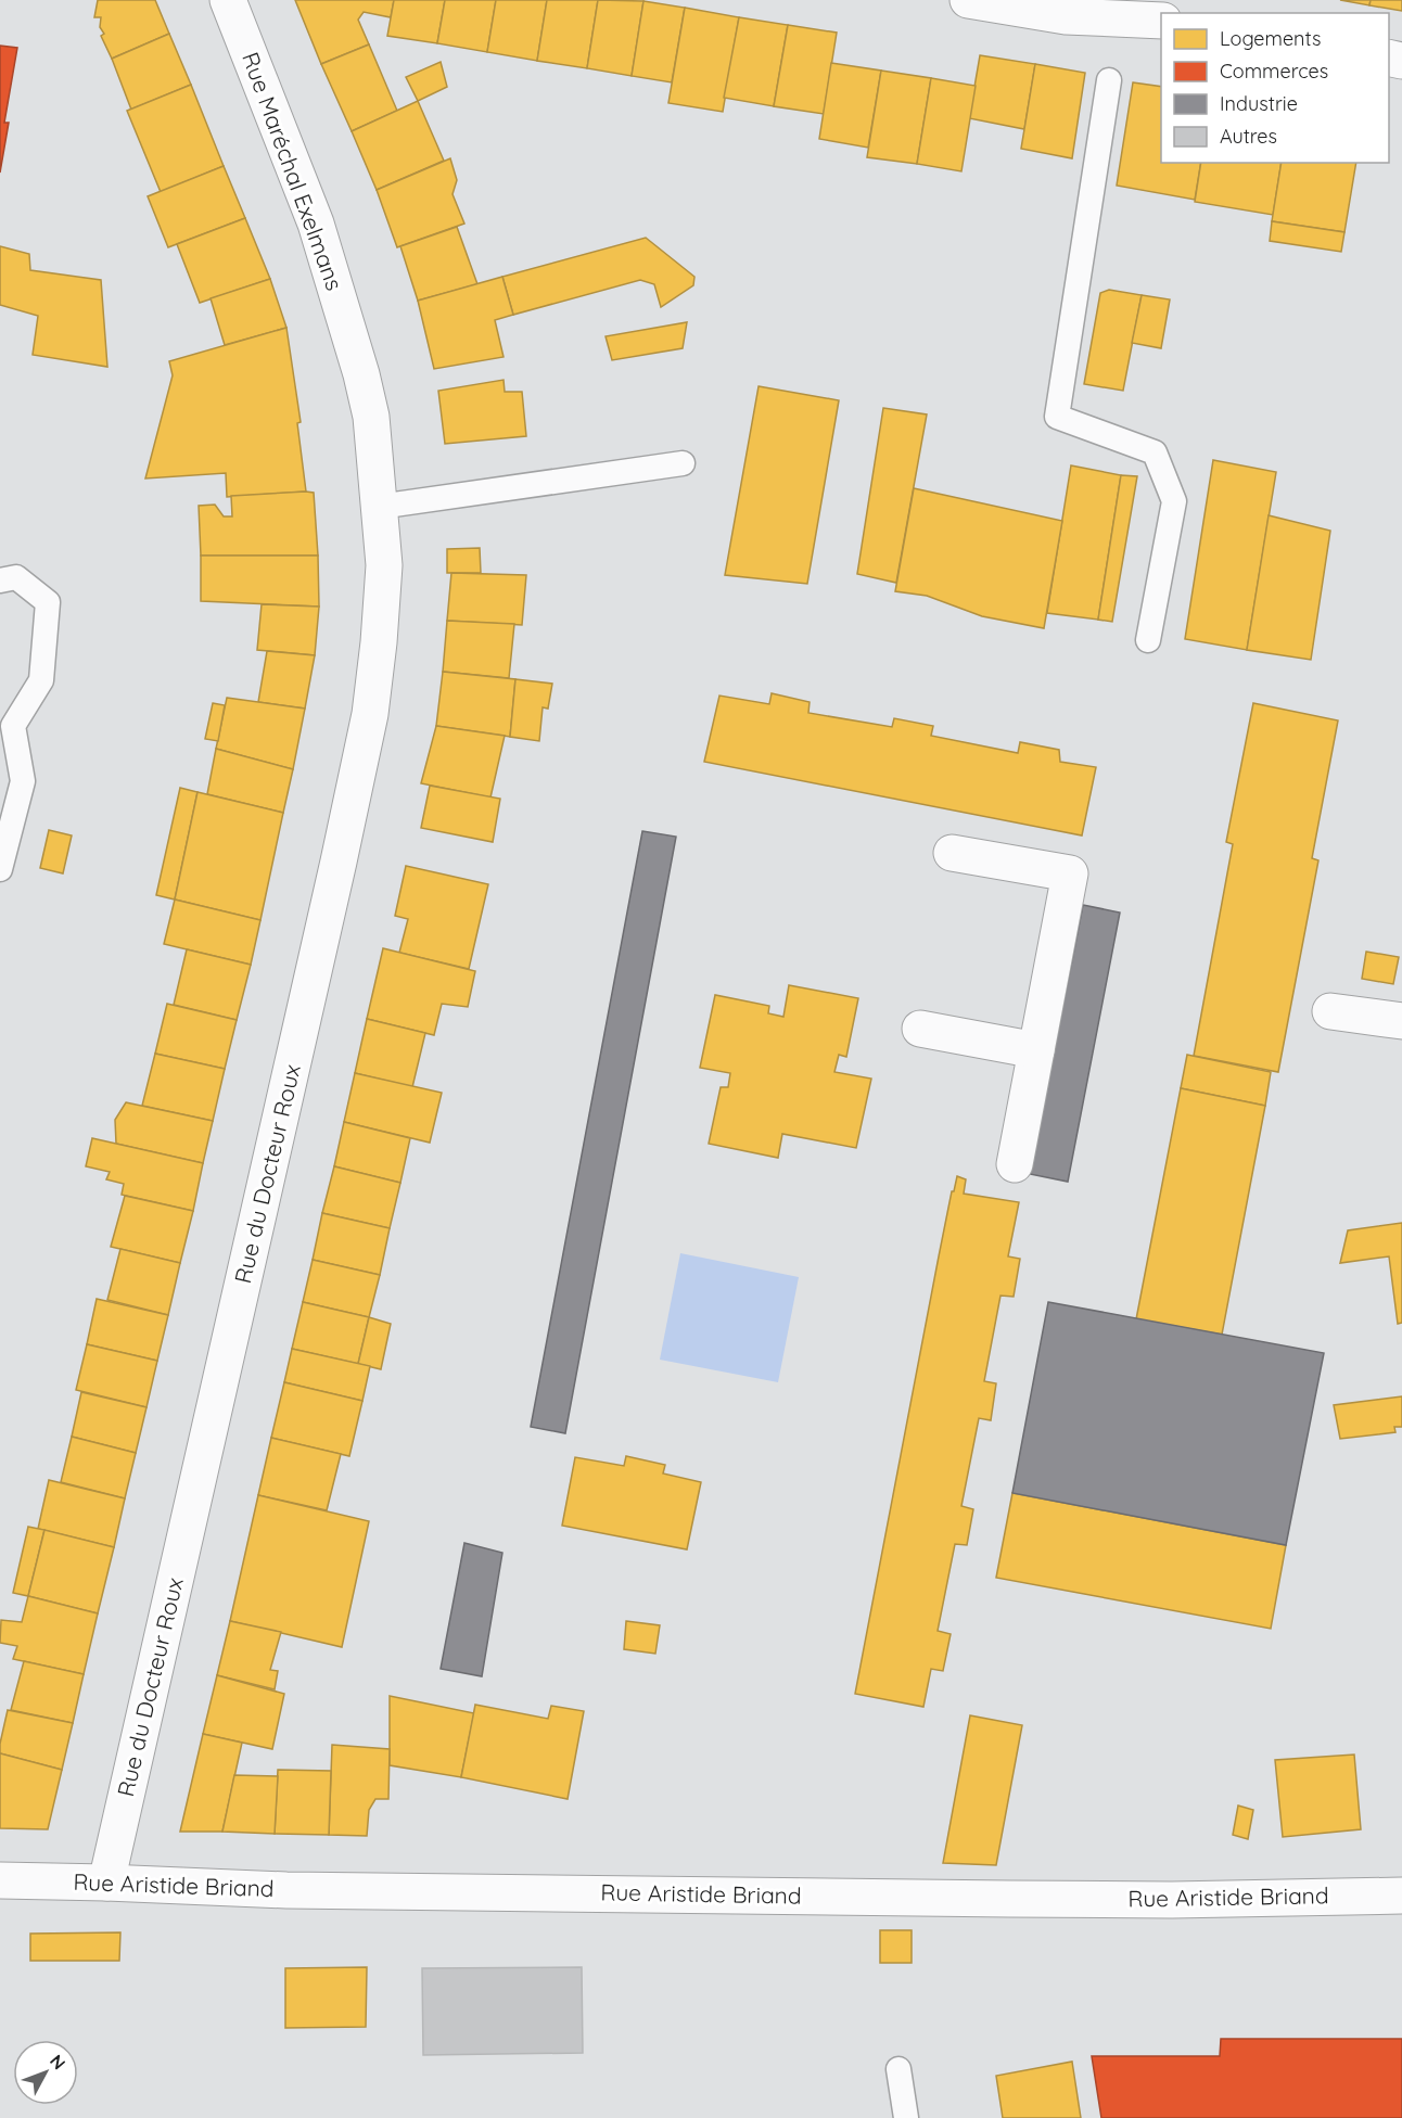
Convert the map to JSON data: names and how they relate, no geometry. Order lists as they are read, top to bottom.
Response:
{
  "streets": {
    "street": ["Rue Maréchal Exelmans", "Rue du Docteur Roux", "Rue Aristide Briand"]
  },
  "crossings": [
    ["Rue Maréchal Exelmans", "Rue du Docteur Roux"],
    ["Rue du Docteur Roux", "Rue Aristide Briand"]
  ],
  "legend": [
    "Logements",
    "Commerces",
    "Industrie",
    "Autres"
  ],
  "north": "top right"
}
